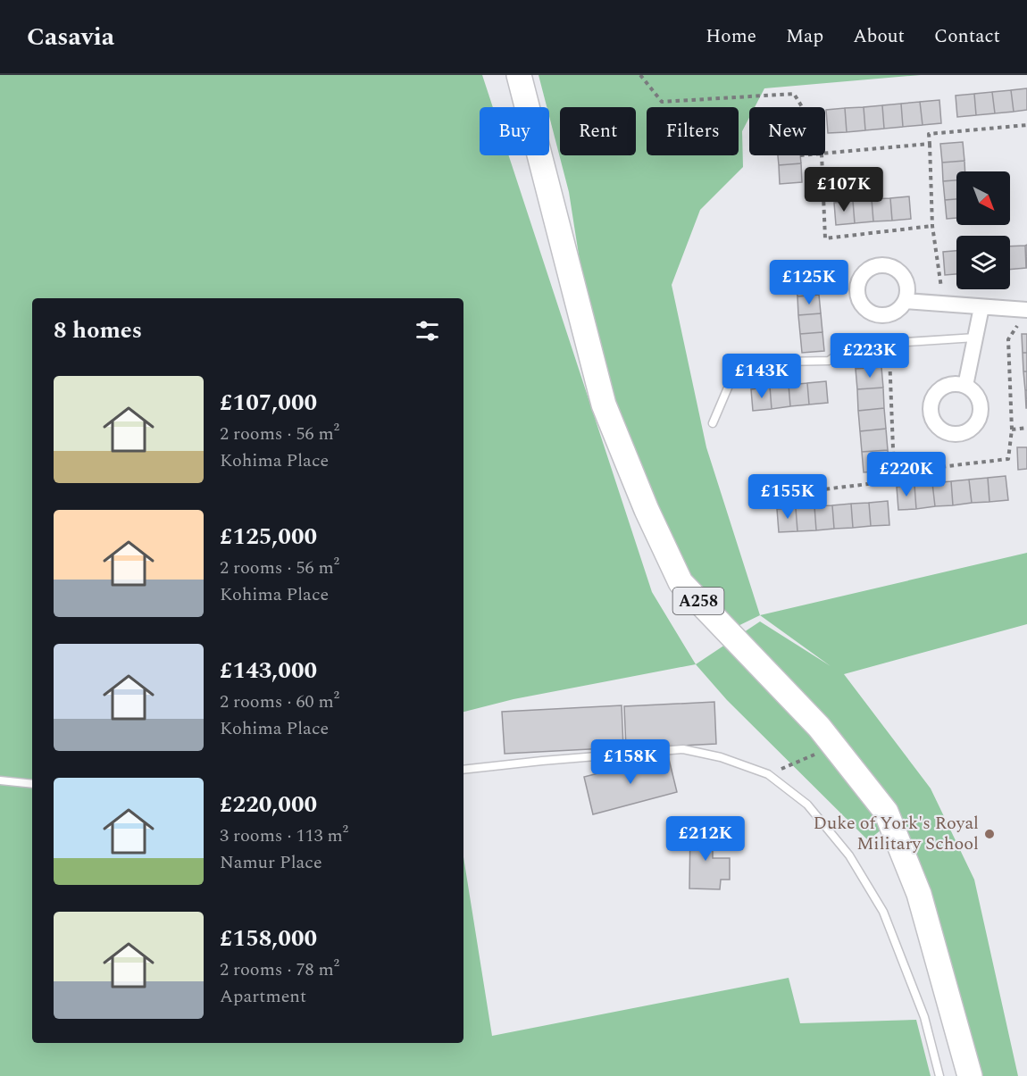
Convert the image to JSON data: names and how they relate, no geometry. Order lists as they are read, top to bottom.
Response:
{
  "streets": {
    "main road": ["A258"]
  },
  "places": ["Duke of York's Royal Military School"],
  "north": "bottom right",
  "page": {
    "header": "Casavia",
    "nav": [
      "Home",
      "Map",
      "About",
      "Contact"
    ],
    "chip": [
      "Buy",
      "Rent",
      "Filters",
      "New"
    ],
    "price": [
      "£107K",
      "£125K",
      "£223K",
      "£143K",
      "£220K",
      "£155K",
      "£158K",
      "£212K"
    ],
    "heading": "8 homes",
    "list": [
      {
        "name": "£107,000",
        "note": "2 rooms · 56 m² · Kohima Place"
      },
      {
        "name": "£125,000",
        "note": "2 rooms · 56 m² · Kohima Place"
      },
      {
        "name": "£143,000",
        "note": "2 rooms · 60 m² · Kohima Place"
      },
      {
        "name": "£220,000",
        "note": "3 rooms · 113 m² · Namur Place"
      },
      {
        "name": "£158,000",
        "note": "2 rooms · 78 m² · Apartment"
      }
    ]
  }
}
